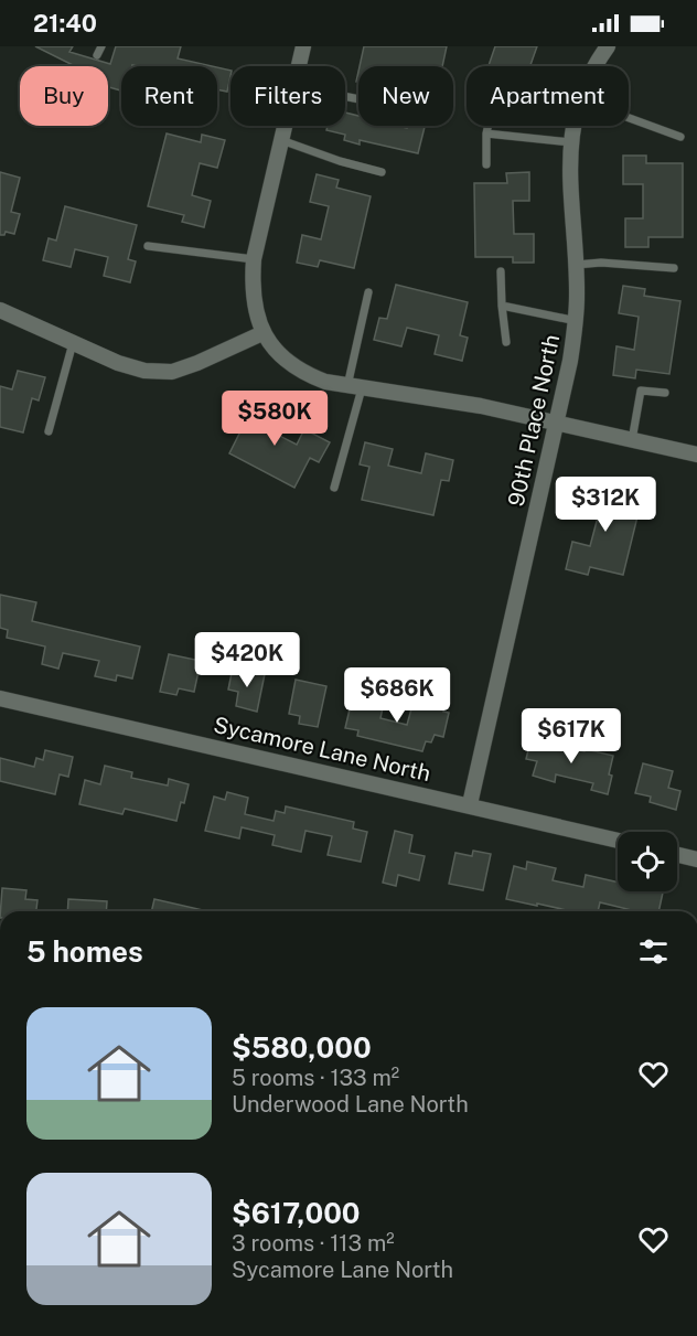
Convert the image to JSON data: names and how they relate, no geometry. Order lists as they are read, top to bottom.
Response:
{
  "streets": {
    "street": ["90th Place North", "Sycamore Lane North"]
  },
  "crossings": [
    ["90th Place North", "Sycamore Lane North"]
  ],
  "page": {
    "status": "21:40",
    "chip": [
      "Buy",
      "Rent",
      "Filters",
      "New",
      "Apartment"
    ],
    "price": [
      "$580K",
      "$312K",
      "$420K",
      "$686K",
      "$617K"
    ],
    "heading": "5 homes",
    "list": [
      {
        "name": "$580,000",
        "note": "5 rooms · 133 m² · Underwood Lane North"
      },
      {
        "name": "$617,000",
        "note": "3 rooms · 113 m² · Sycamore Lane North"
      }
    ]
  }
}
